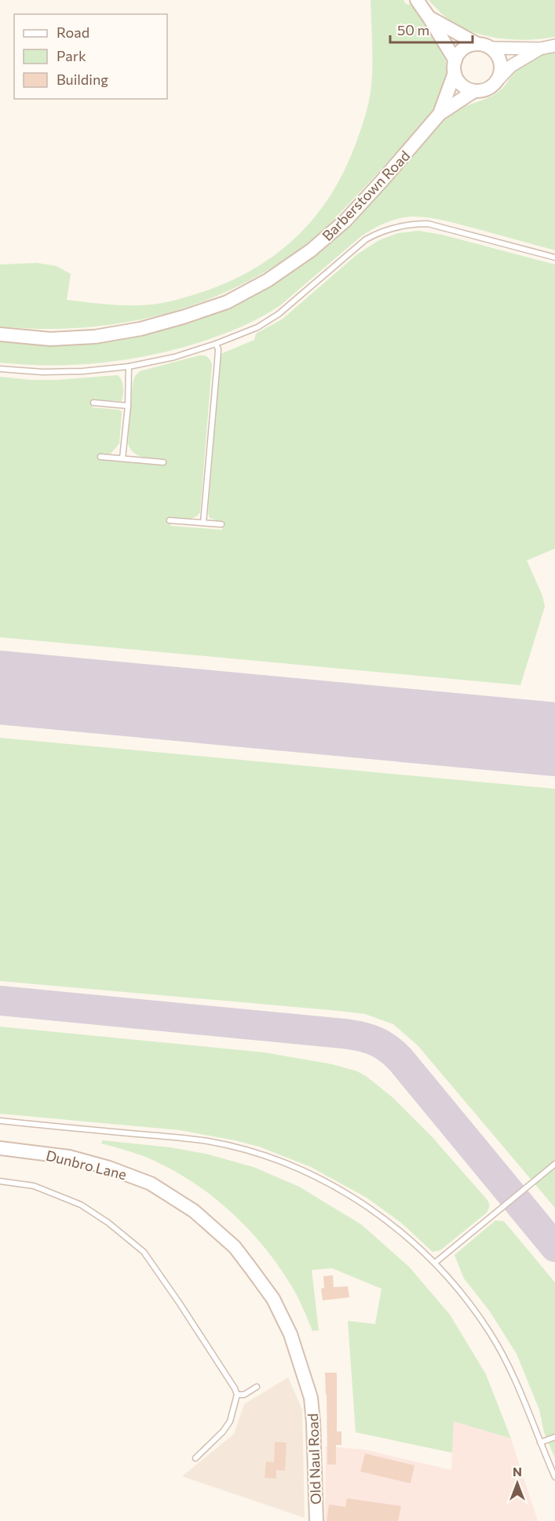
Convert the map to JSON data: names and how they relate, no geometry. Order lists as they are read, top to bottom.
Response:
{
  "streets": {
    "main road": ["Barberstown Road", "Dunbro Lane", "Old Naul Road"]
  },
  "crossings": [
    ["Dunbro Lane", "Old Naul Road"]
  ],
  "legend": ["Road", "Park", "Building"],
  "scale_bar": "50 m",
  "north": "top"
}
